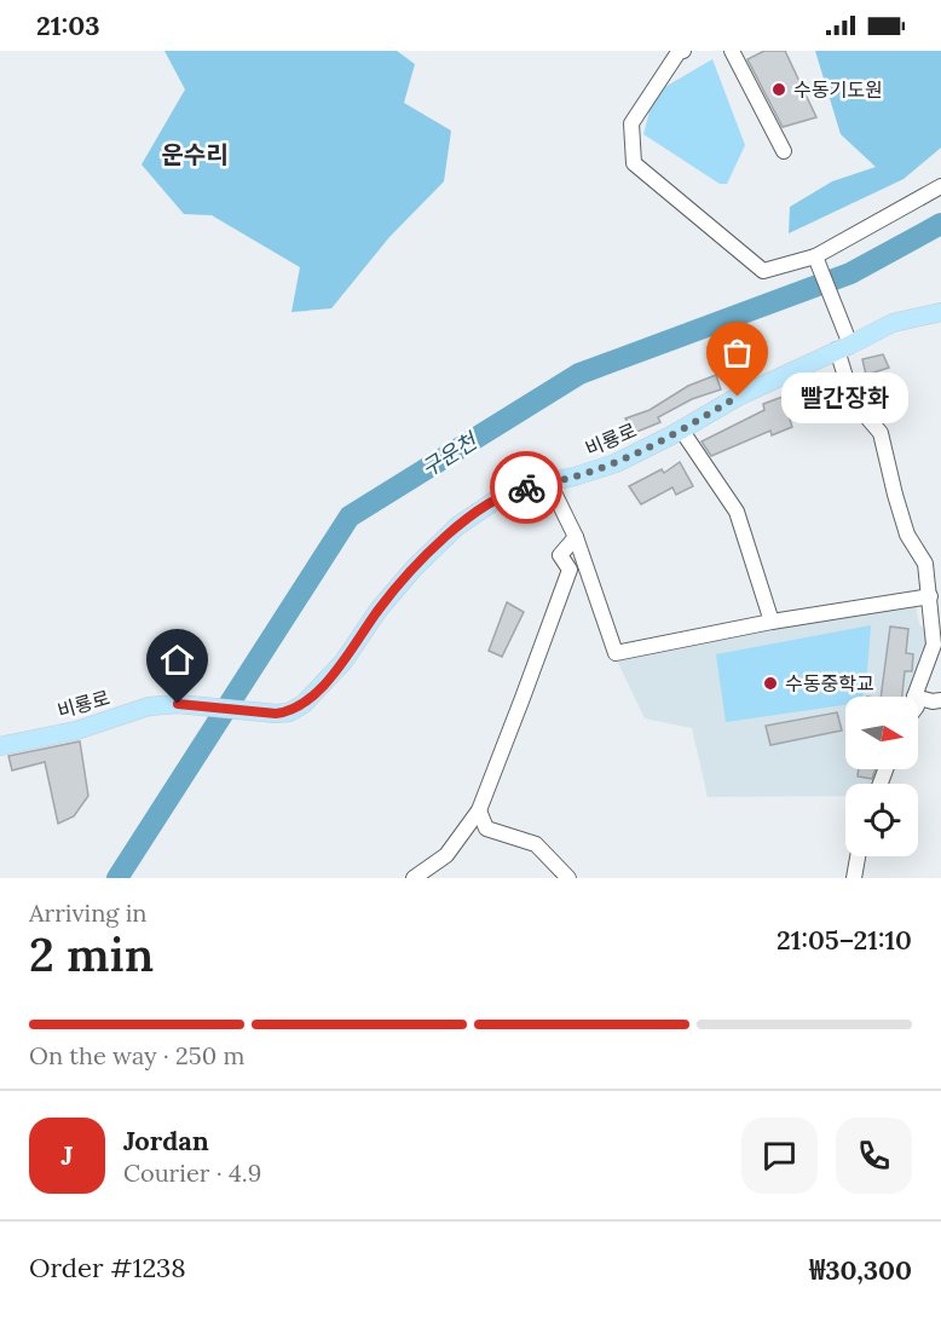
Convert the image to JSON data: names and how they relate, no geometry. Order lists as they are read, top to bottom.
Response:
{
  "streets": {
    "main road": ["비룡로"]
  },
  "districts": ["운수리"],
  "water": ["구운천"],
  "places": ["수동기도원", "빨간장화", "수동중학교"],
  "north": "right",
  "page": {
    "status": "21:03",
    "bubble": "빨간장화",
    "heading": ["2 min", "Arriving in", "21:05–21:10"],
    "panel": [
      "Jordan",
      "Courier · 4.9",
      "Order #1238",
      "₩30,300"
    ],
    "bar": "On the way · 250 m",
    "round": "J"
  }
}
